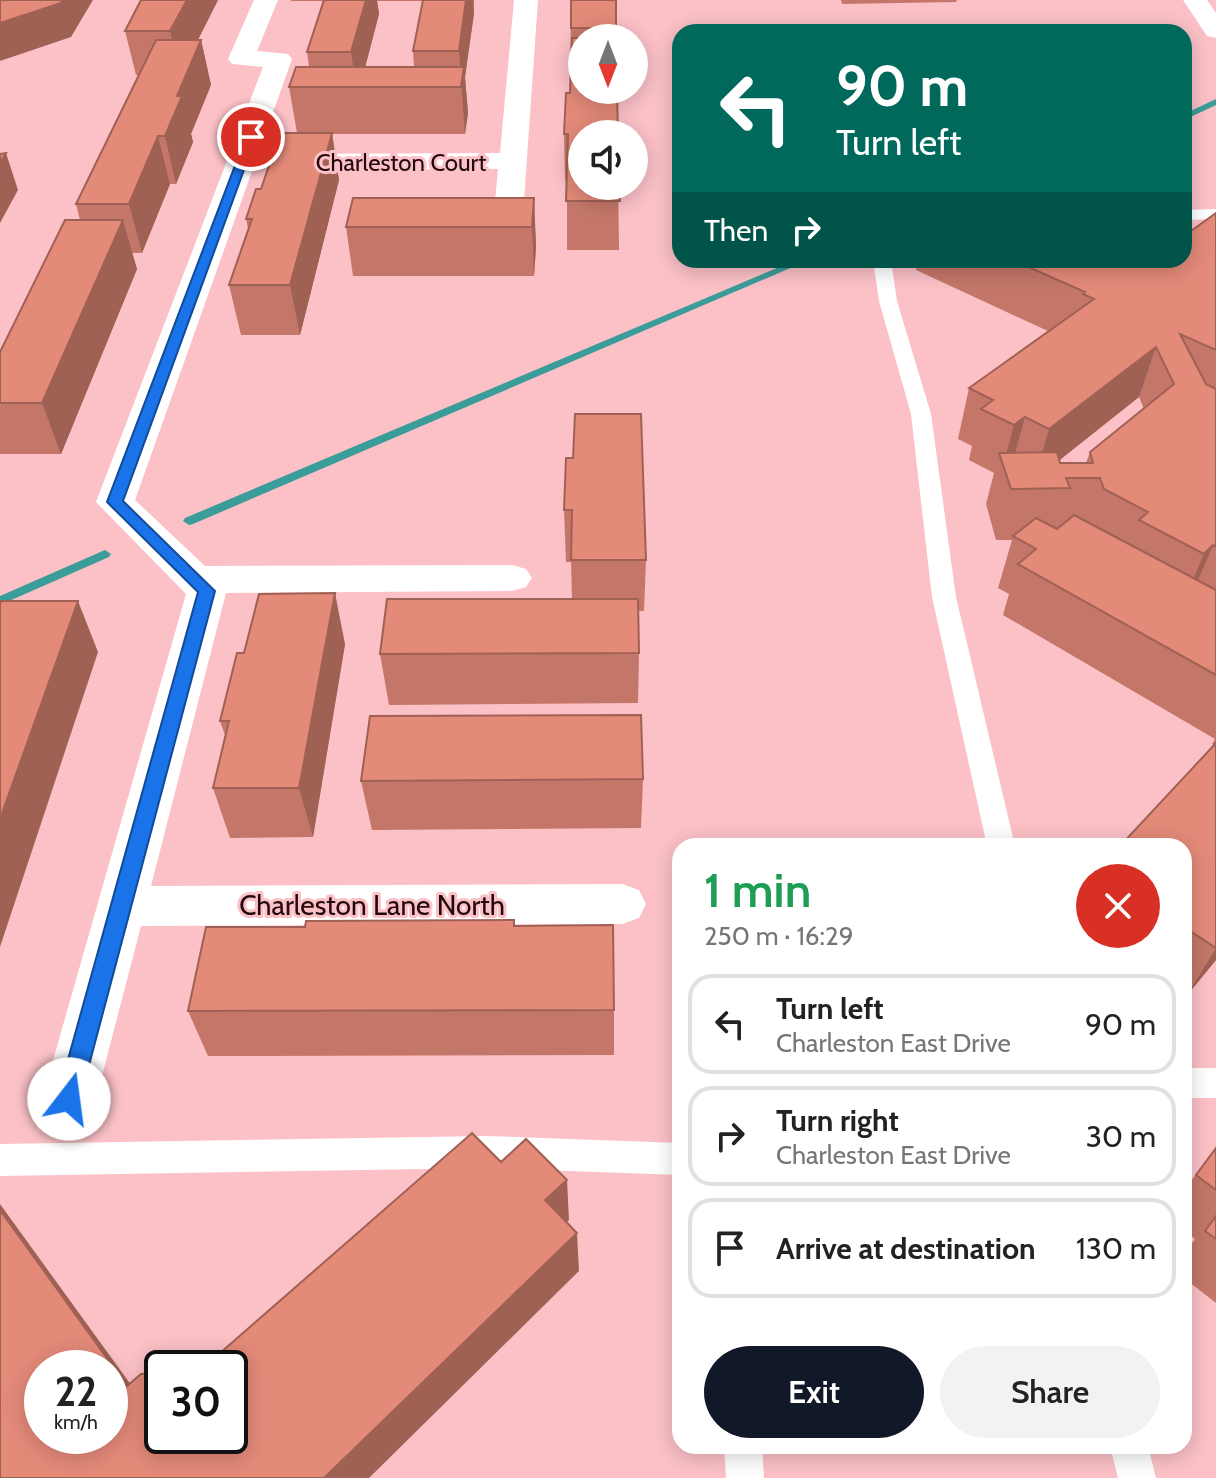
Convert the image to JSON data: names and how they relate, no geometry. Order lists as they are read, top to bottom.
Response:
{
  "streets": {
    "street": ["Charleston Court", "Charleston Lane North"]
  },
  "north": "bottom",
  "page": {
    "turn": ["90 m", "Turn left"],
    "then": "Then",
    "heading": ["1 min", "250 m · 16:29"],
    "list": [
      {
        "name": "Turn left",
        "note": "Charleston East Drive",
        "value": "90 m"
      },
      {
        "name": "Turn right",
        "note": "Charleston East Drive",
        "value": "30 m"
      },
      {
        "name": "Arrive at destination",
        "value": "130 m"
      }
    ],
    "buttons": ["Exit", "Share"],
    "speed": "22 km/h",
    "limit": "30"
  }
}
